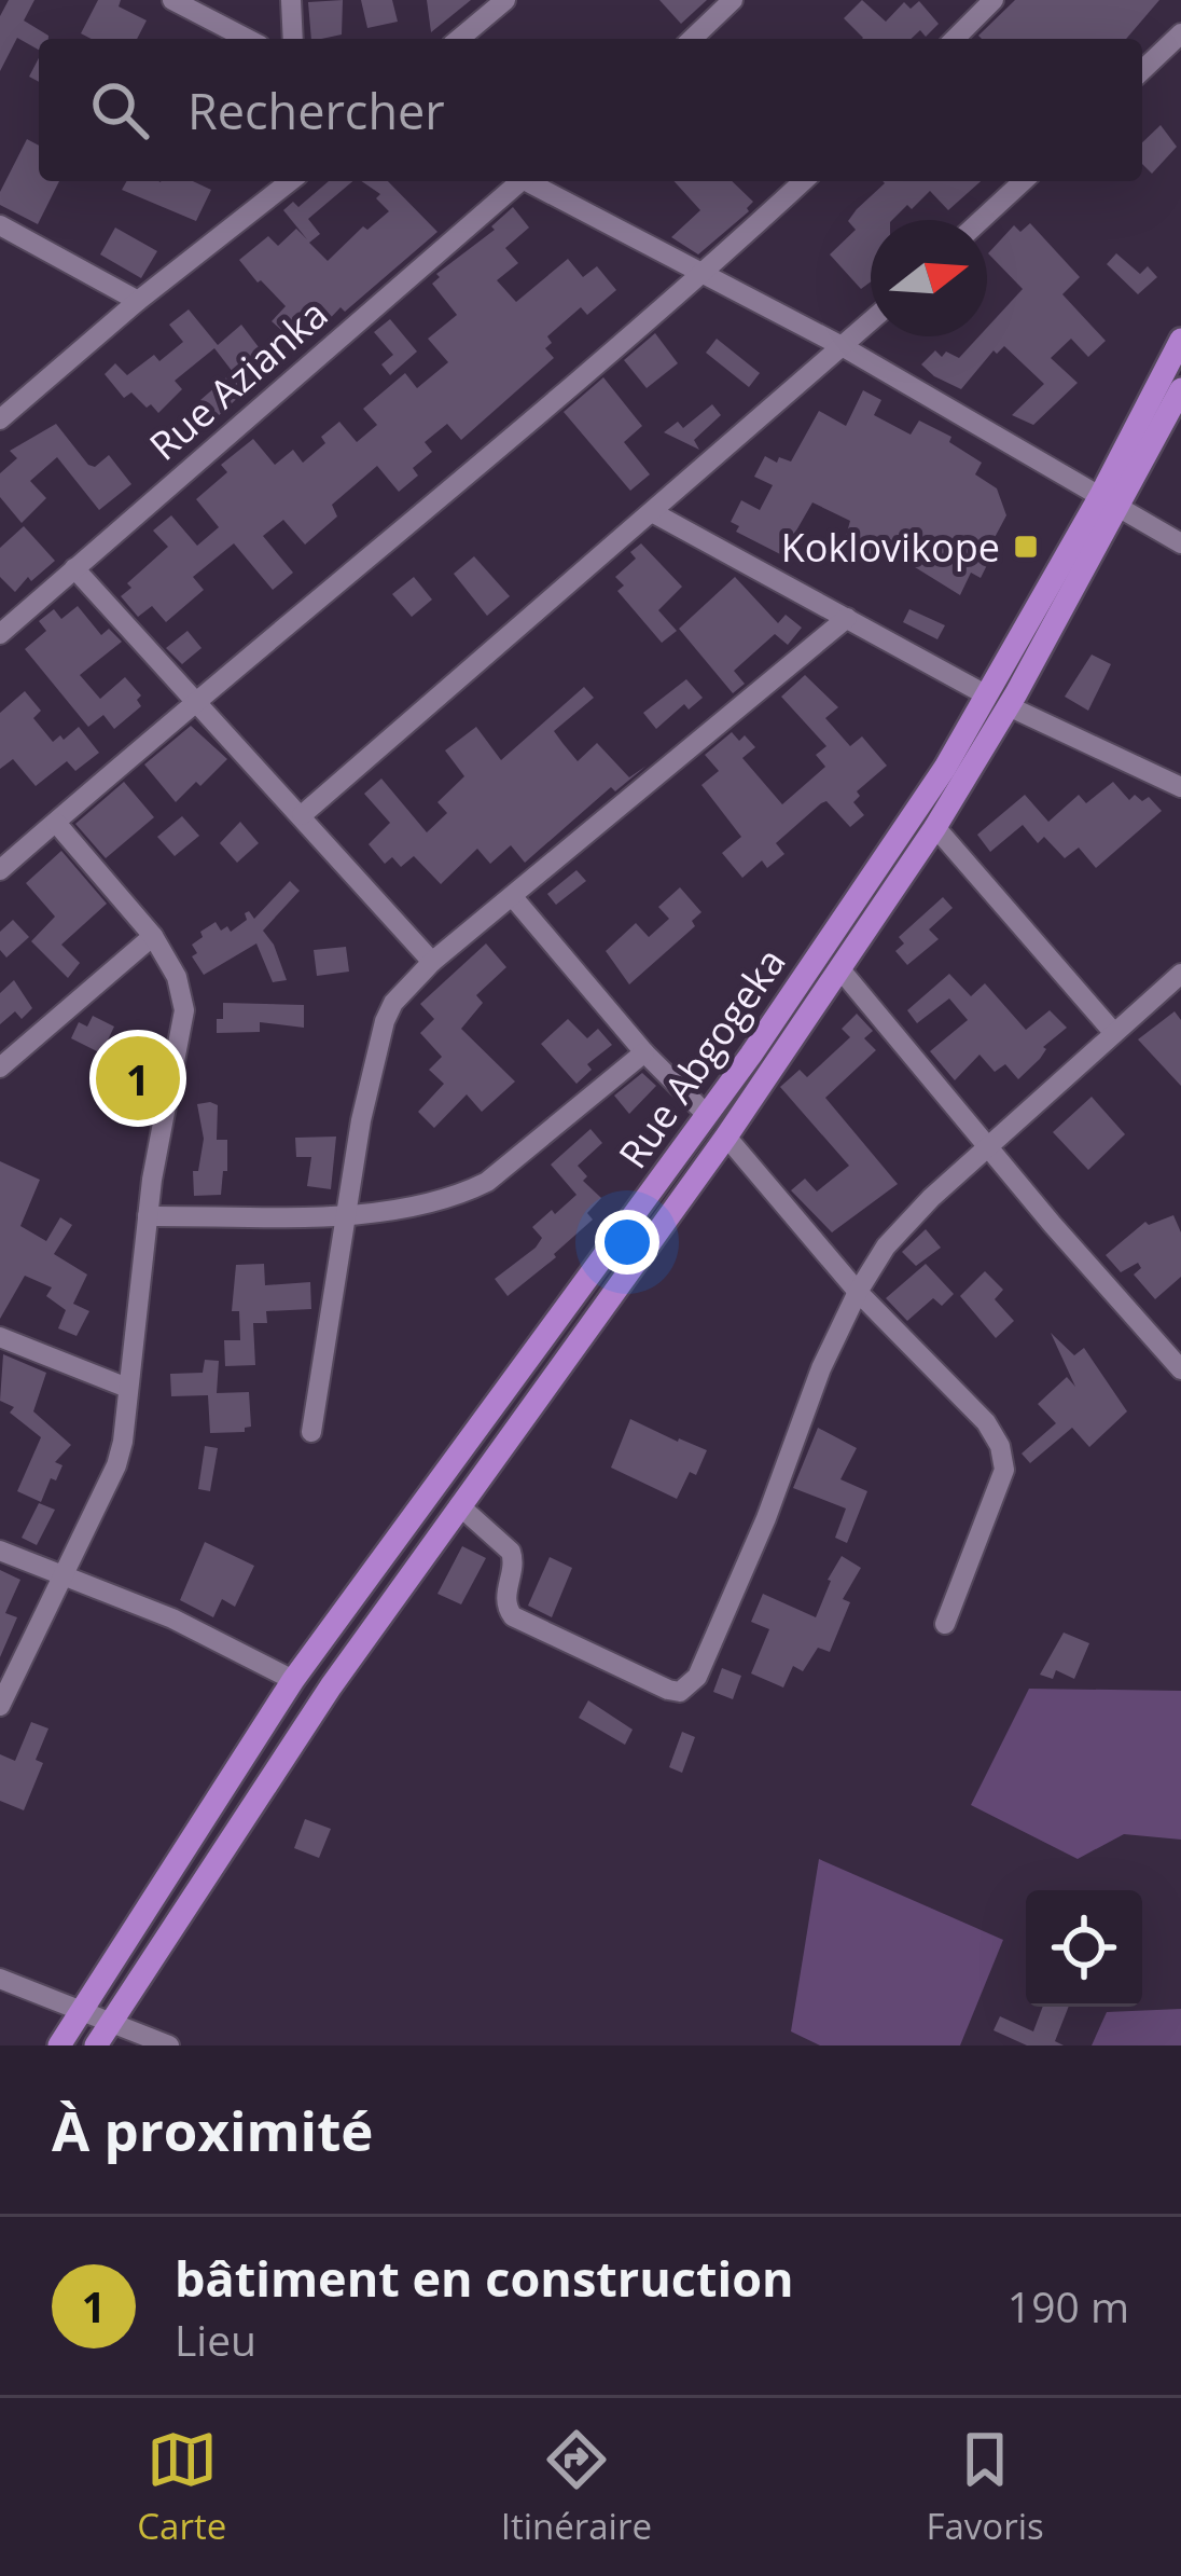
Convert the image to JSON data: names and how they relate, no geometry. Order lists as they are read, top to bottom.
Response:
{
  "streets": {
    "main road": ["Rue Abgogeka"],
    "street": ["Rue Azianka"]
  },
  "places": {
    "transit": ["Koklovikope"]
  },
  "north": "right",
  "page": {
    "search": "Rechercher",
    "pins": "1",
    "heading": "À proximité",
    "list": [
      {
        "mark": "1",
        "name": "bâtiment en construction",
        "note": "Lieu",
        "value": "190 m"
      }
    ],
    "nav": ["Carte", "Itinéraire", "Favoris"]
  }
}
